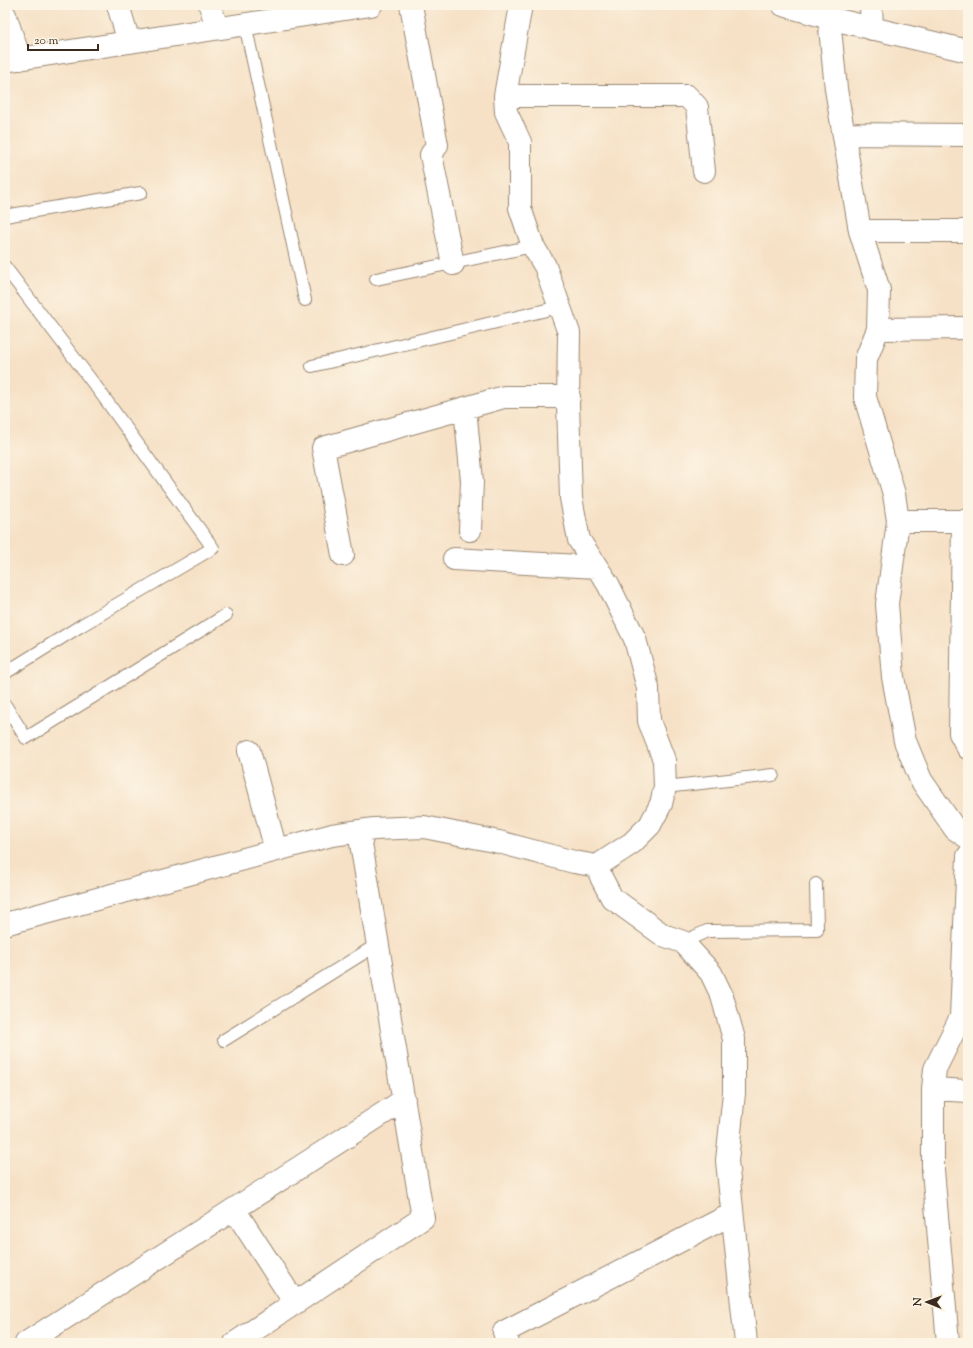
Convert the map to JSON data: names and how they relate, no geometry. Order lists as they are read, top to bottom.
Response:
{
  "scale_bar": "20 m",
  "north": "left"
}
